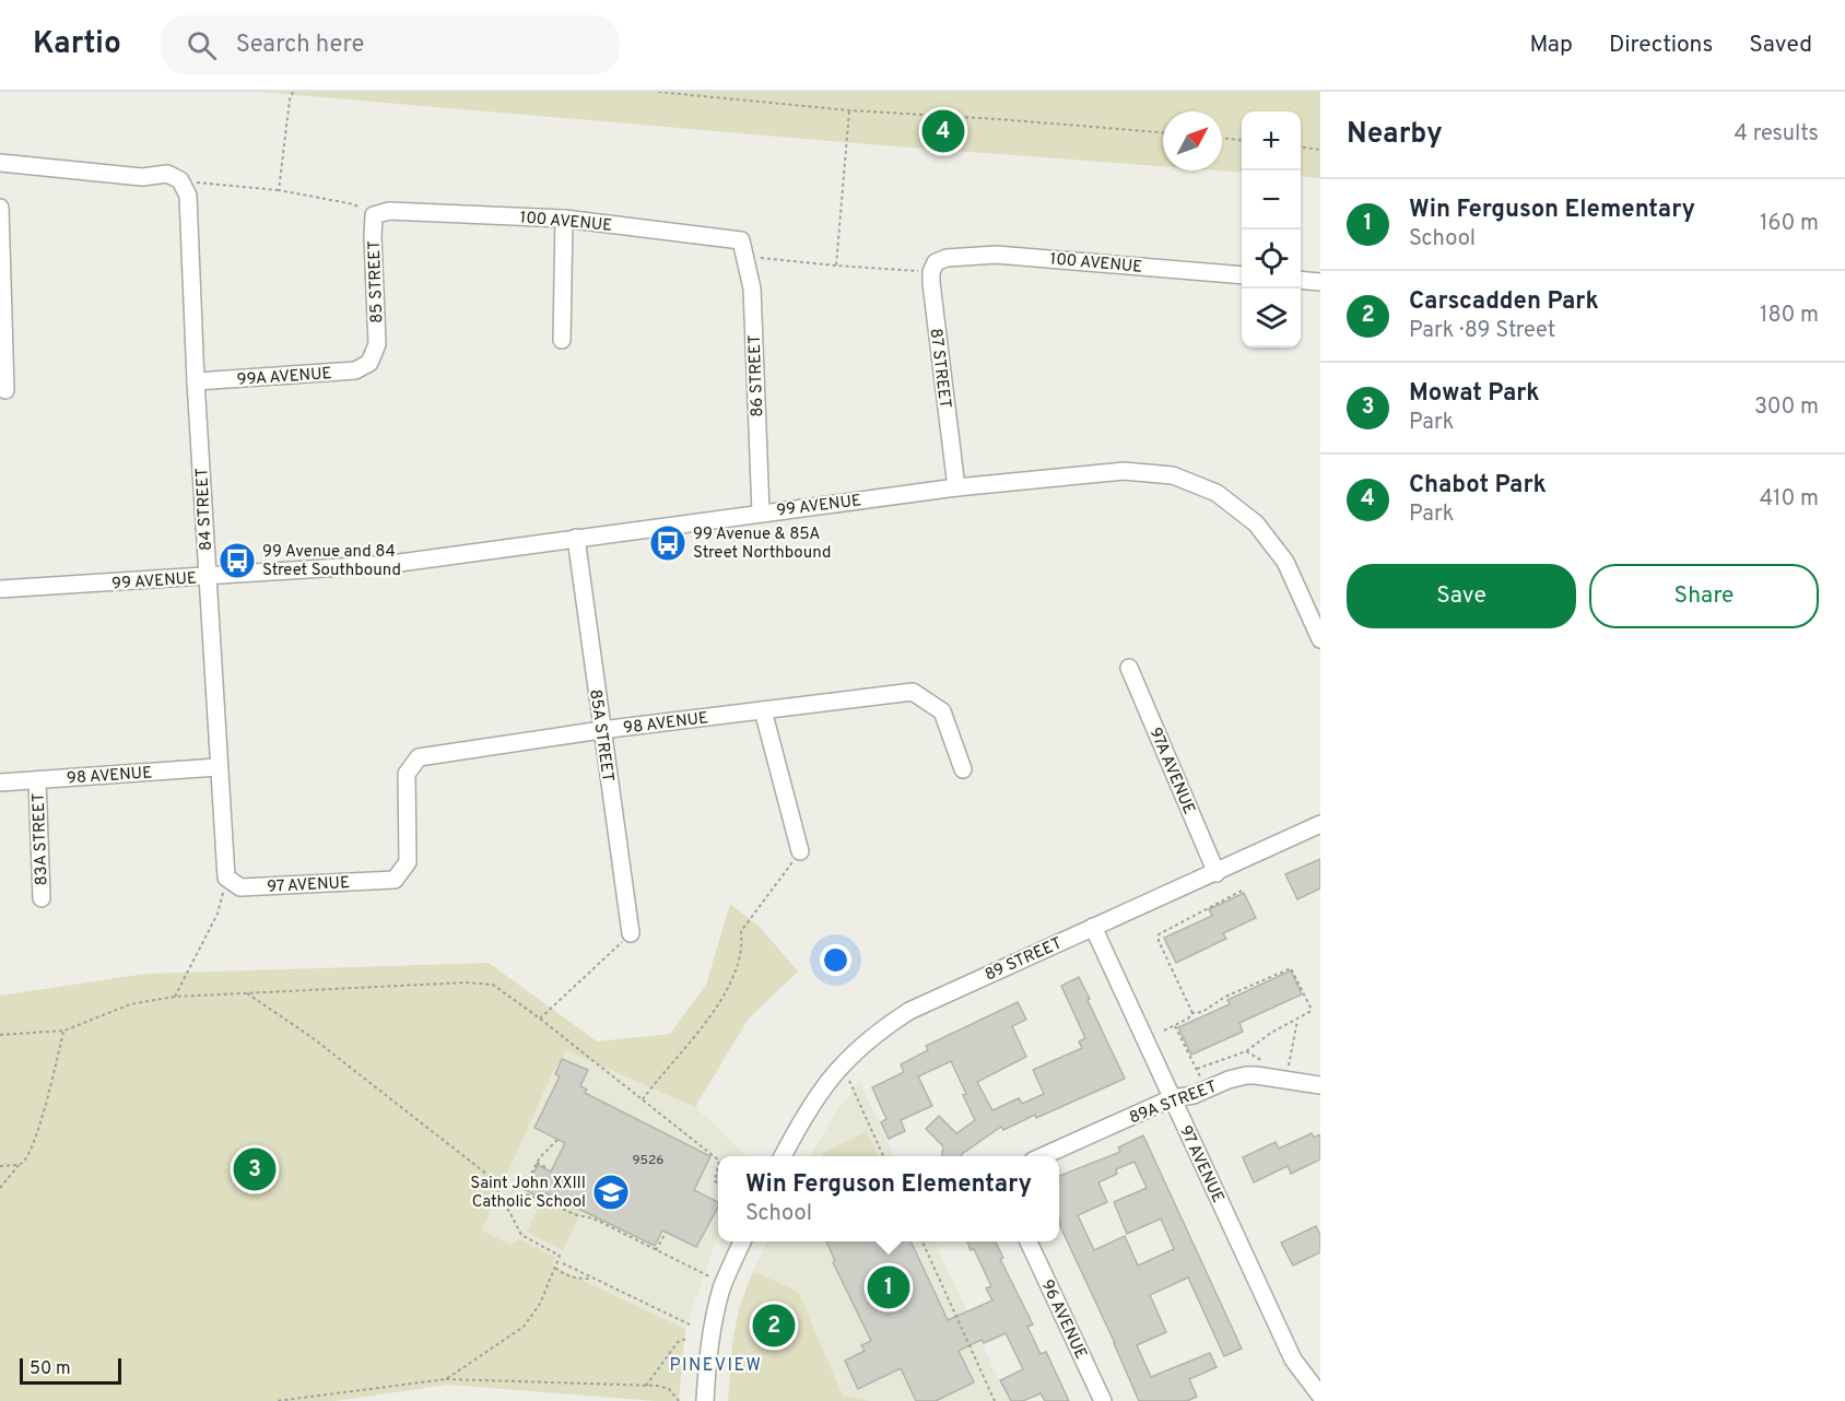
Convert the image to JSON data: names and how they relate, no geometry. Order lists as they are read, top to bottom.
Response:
{
  "streets": {
    "street": [
      "100 AVENUE",
      "85 STREET",
      "87 STREET",
      "99A AVENUE",
      "86 STREET",
      "99 AVENUE",
      "84 STREET",
      "98 AVENUE",
      "85A STREET",
      "97A AVENUE",
      "83A STREET",
      "97 AVENUE",
      "89 STREET",
      "89A STREET",
      "96 AVENUE"
    ]
  },
  "crossings": [
    ["100 AVENUE", "85 STREET"],
    ["100 AVENUE", "87 STREET"],
    ["100 AVENUE", "86 STREET"],
    ["85 STREET", "99A AVENUE"],
    ["87 STREET", "99 AVENUE"],
    ["99A AVENUE", "84 STREET"],
    ["86 STREET", "99 AVENUE"],
    ["99 AVENUE", "84 STREET"],
    ["99 AVENUE", "85A STREET"],
    ["84 STREET", "98 AVENUE"],
    ["84 STREET", "97 AVENUE"],
    ["98 AVENUE", "85A STREET"],
    ["98 AVENUE", "83A STREET"],
    ["98 AVENUE", "97 AVENUE"],
    ["97A AVENUE", "89 STREET"],
    ["97 AVENUE", "89 STREET"],
    ["97 AVENUE", "89A STREET"]
  ],
  "districts": ["PINEVIEW"],
  "places": {
    "bus stop": ["99 Avenue & 85A Street Northbound", "99 Avenue and 84 Street Southbound"],
    "school or university": ["Saint John XXIII Catholic School"]
  },
  "house_numbers": ["9526"],
  "scale_bar": "50 m",
  "north": "top right",
  "page": {
    "header": "Kartio",
    "search": "Search here",
    "nav": ["Map", "Directions", "Saved"],
    "heading": ["Nearby", "4 results"],
    "pins": [
      "4",
      "3",
      "1",
      "2"
    ],
    "map_buttons": ["+", "−"],
    "list": [
      {
        "mark": "1",
        "name": "Win Ferguson Elementary",
        "note": "School",
        "value": "160 m"
      },
      {
        "mark": "2",
        "name": "Carscadden Park",
        "note": "Park · 89 Street",
        "value": "180 m"
      },
      {
        "mark": "3",
        "name": "Mowat Park",
        "note": "Park",
        "value": "300 m"
      },
      {
        "mark": "4",
        "name": "Chabot Park",
        "note": "Park",
        "value": "410 m"
      }
    ],
    "buttons": ["Save", "Share"],
    "popup": ["Win Ferguson Elementary", "School"],
    "scale": "50 m"
  }
}
